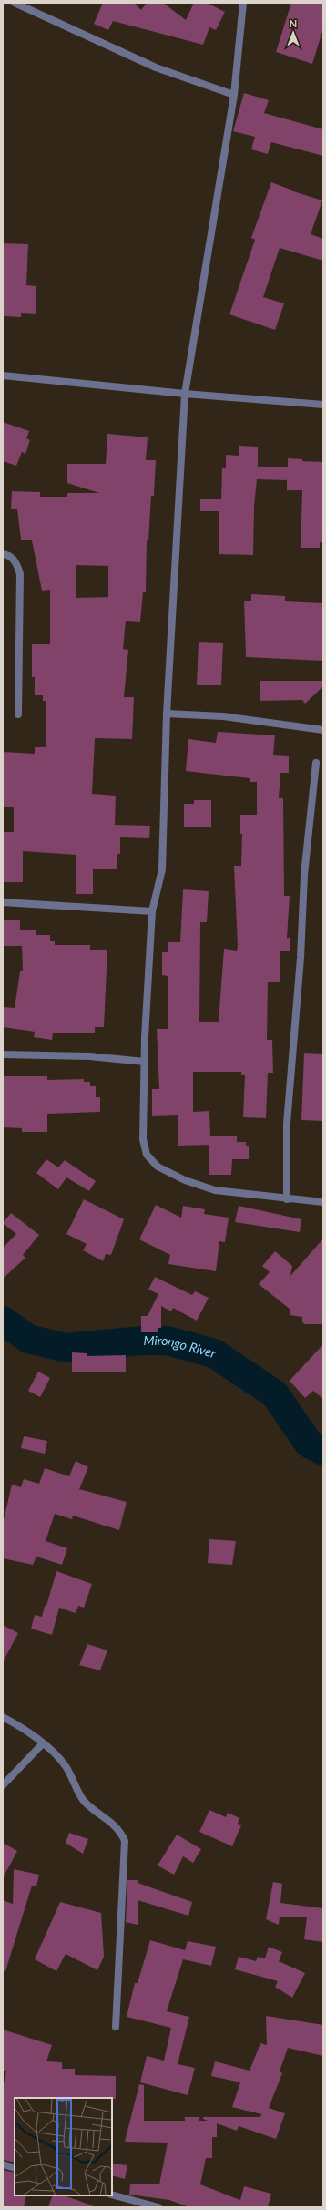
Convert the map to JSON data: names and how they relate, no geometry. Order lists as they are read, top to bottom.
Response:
{
  "water": ["Mirongo River"],
  "north": "top"
}
